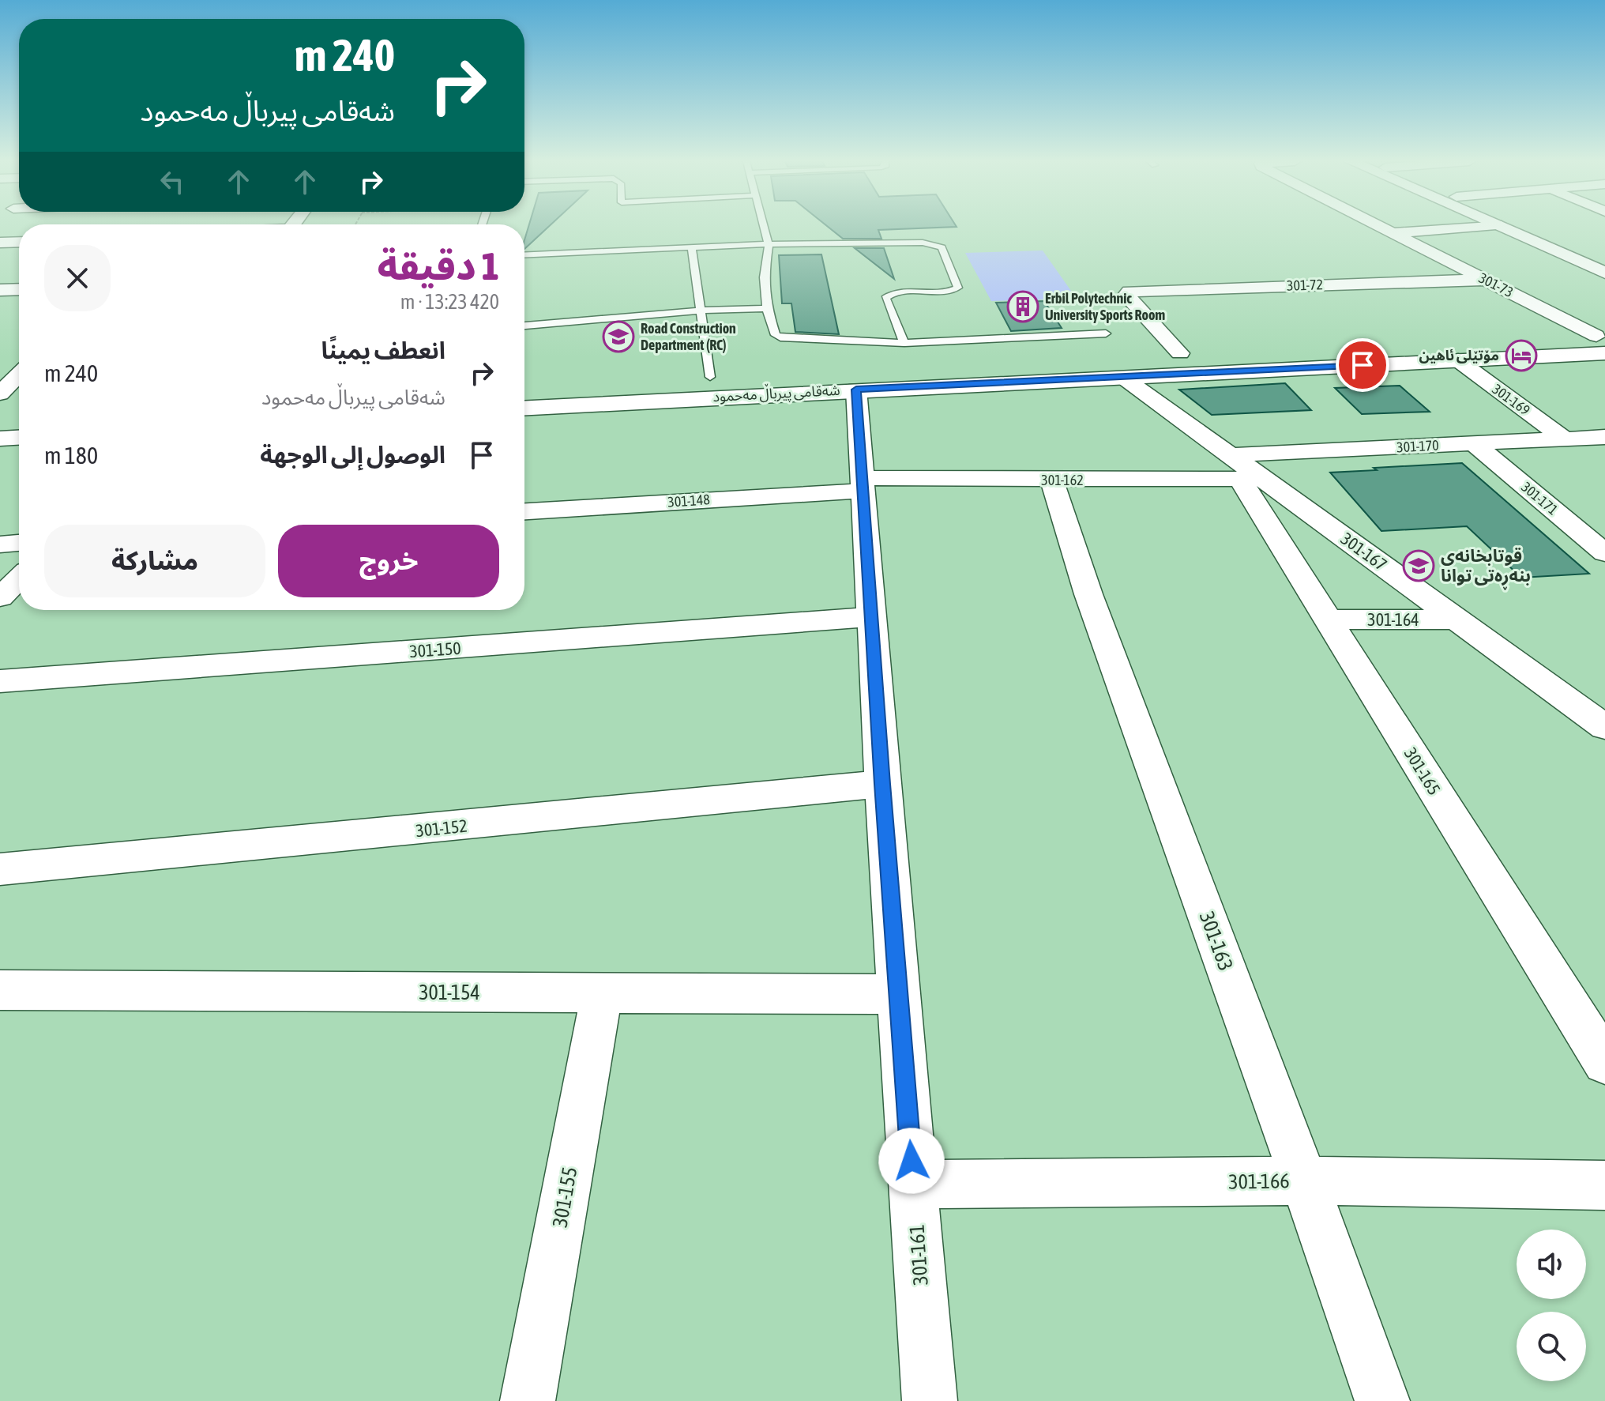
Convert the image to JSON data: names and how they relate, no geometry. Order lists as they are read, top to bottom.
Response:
{
  "streets": {
    "main road": ["شەقامی پیرباڵ مەحمود"],
    "street": [
      "301-72",
      "301-73",
      "301-169",
      "301-170",
      "301-162",
      "301-171",
      "301-148",
      "301-167",
      "301-164",
      "301-150",
      "301-165",
      "301-152",
      "301-163",
      "301-154",
      "301-166",
      "301-155",
      "301-161"
    ]
  },
  "crossings": [
    ["301-72", "301-73"],
    ["301-73", "شەقامی پیرباڵ مەحمود"],
    ["شەقامی پیرباڵ مەحمود", "301-169"],
    ["شەقامی پیرباڵ مەحمود", "301-167"],
    ["شەقامی پیرباڵ مەحمود", "301-161"],
    ["301-169", "301-170"],
    ["301-170", "301-162"],
    ["301-170", "301-171"],
    ["301-170", "301-167"],
    ["301-170", "301-165"],
    ["301-162", "301-148"],
    ["301-162", "301-167"],
    ["301-162", "301-165"],
    ["301-162", "301-163"],
    ["301-162", "301-161"],
    ["301-148", "301-161"],
    ["301-167", "301-164"],
    ["301-167", "301-165"],
    ["301-164", "301-165"],
    ["301-150", "301-161"],
    ["301-152", "301-161"],
    ["301-163", "301-166"],
    ["301-154", "301-155"],
    ["301-154", "301-161"],
    ["301-166", "301-161"]
  ],
  "places": {
    "building": ["Erbil Polytechnic University Sports Room"],
    "school or university": ["Road Construction Department (RC)", "قوتابخانەی بنەڕەتی توانا"],
    "hotel": ["مۆتێلی ئاهین"]
  },
  "page": {
    "turn": ["240 m", "شەقامی پیرباڵ مەحمود"],
    "heading": ["1 دقيقة", "420 m · 13:23"],
    "list": [
      {
        "name": "انعطف يمينًا",
        "note": "شەقامی پیرباڵ مەحمود",
        "value": "240 m"
      },
      {
        "name": "الوصول إلى الوجهة",
        "value": "180 m"
      }
    ],
    "buttons": ["خروج", "مشاركة"]
  }
}
